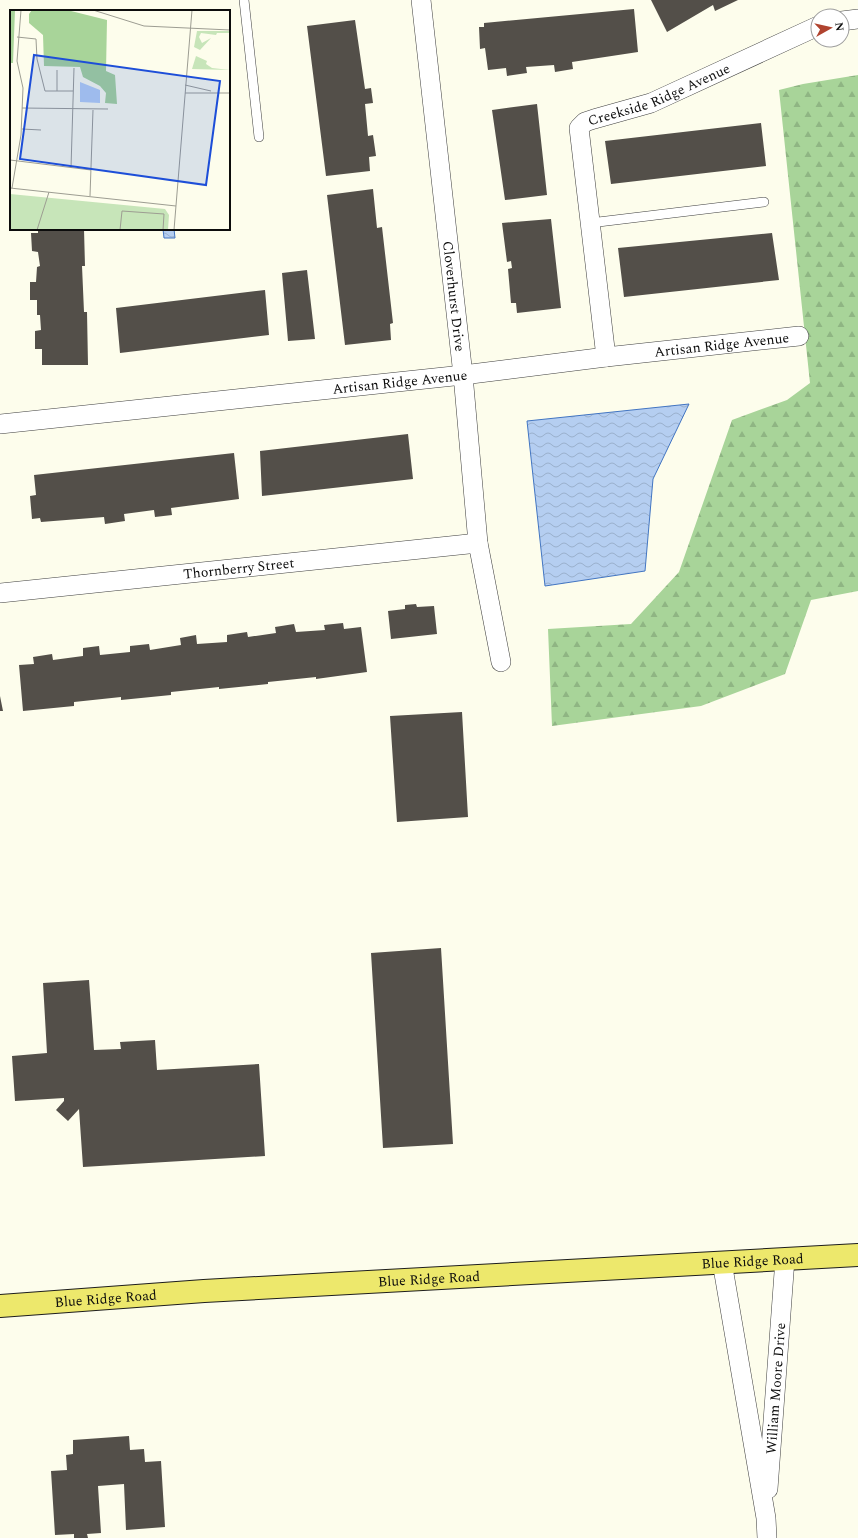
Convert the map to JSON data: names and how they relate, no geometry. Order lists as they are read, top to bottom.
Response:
{
  "streets": {
    "main road": ["Blue Ridge Road"],
    "street": [
      "Creekside Ridge Avenue",
      "Cloverhurst Drive",
      "Artisan Ridge Avenue",
      "Thornberry Street",
      "William Moore Drive"
    ]
  },
  "crossings": [
    ["Creekside Ridge Avenue", "Artisan Ridge Avenue"],
    ["Cloverhurst Drive", "Artisan Ridge Avenue"],
    ["Cloverhurst Drive", "Thornberry Street"],
    ["Blue Ridge Road", "William Moore Drive"]
  ],
  "north": "right"
}
